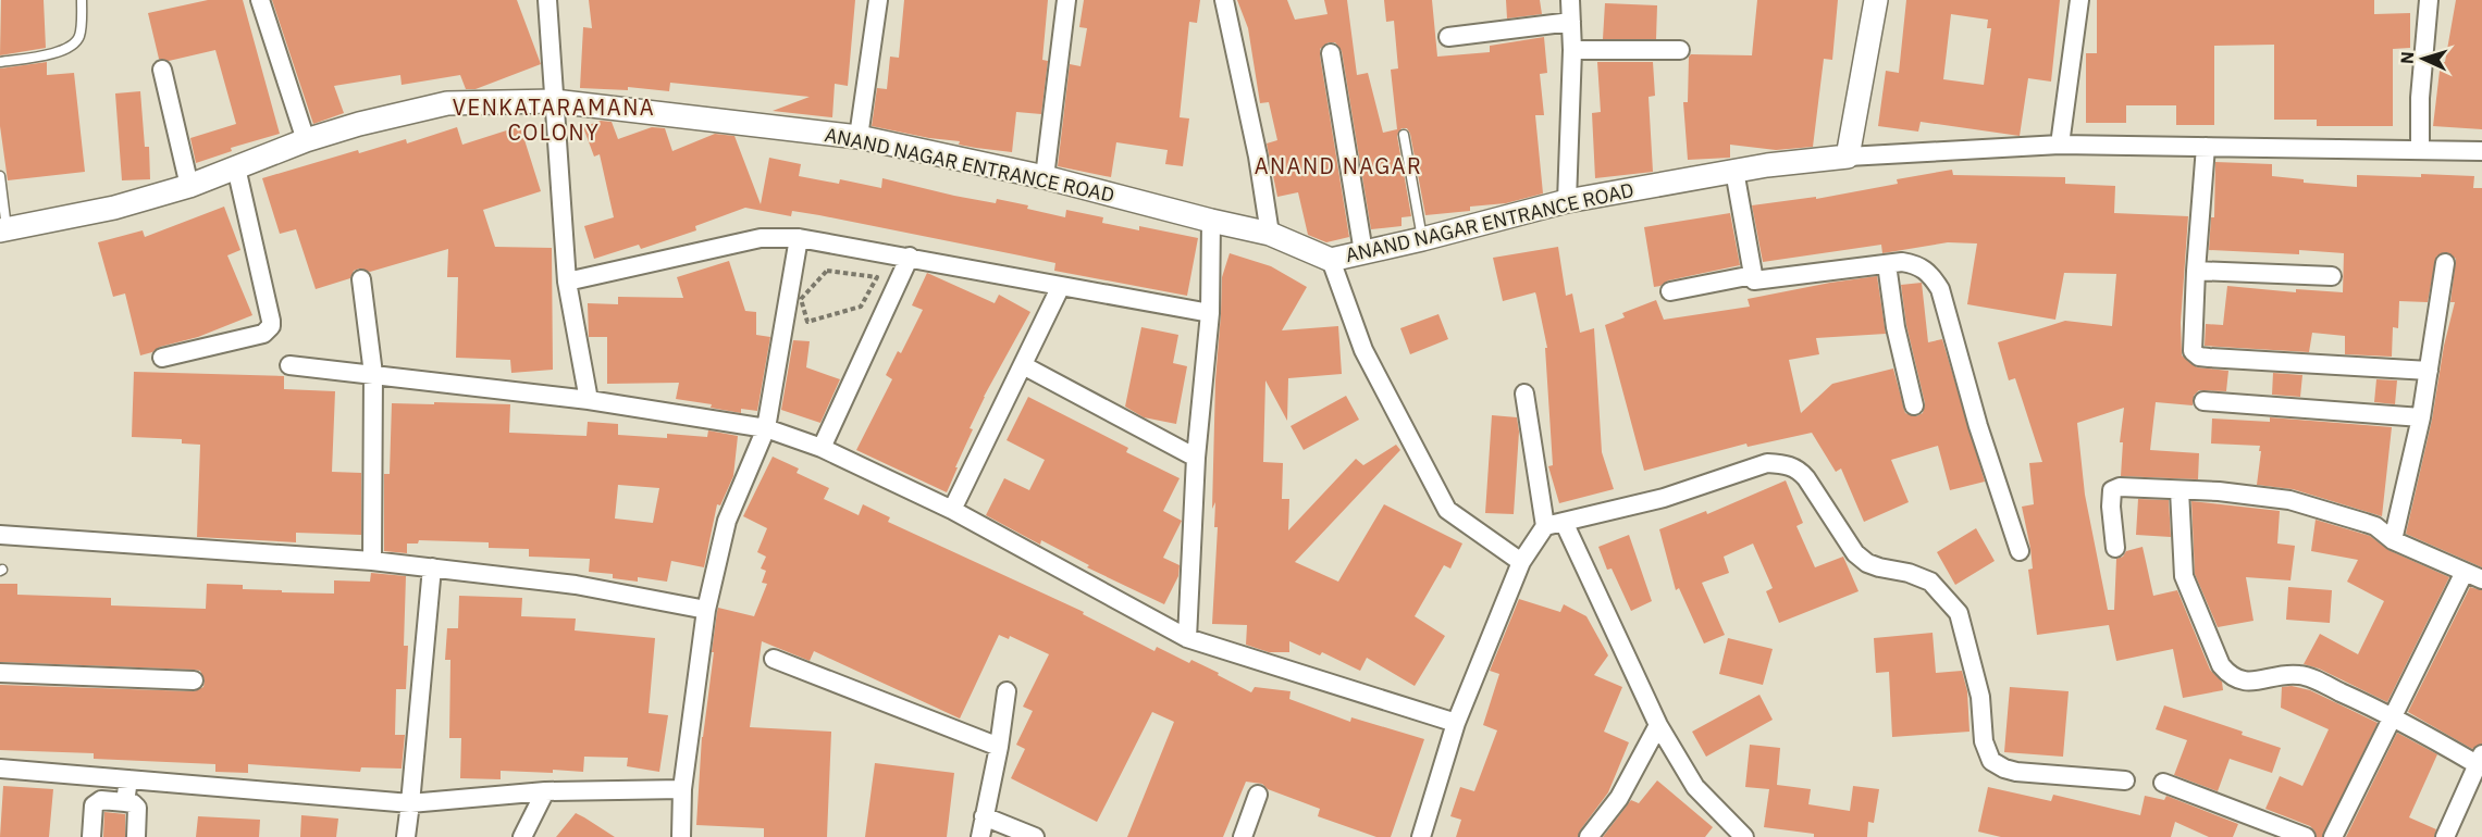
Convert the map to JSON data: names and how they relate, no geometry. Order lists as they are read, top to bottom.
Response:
{
  "streets": {
    "street": ["ANAND NAGAR ENTRANCE ROAD"]
  },
  "districts": ["VENKATARAMANA COLONY", "ANAND NAGAR"],
  "north": "left"
}
